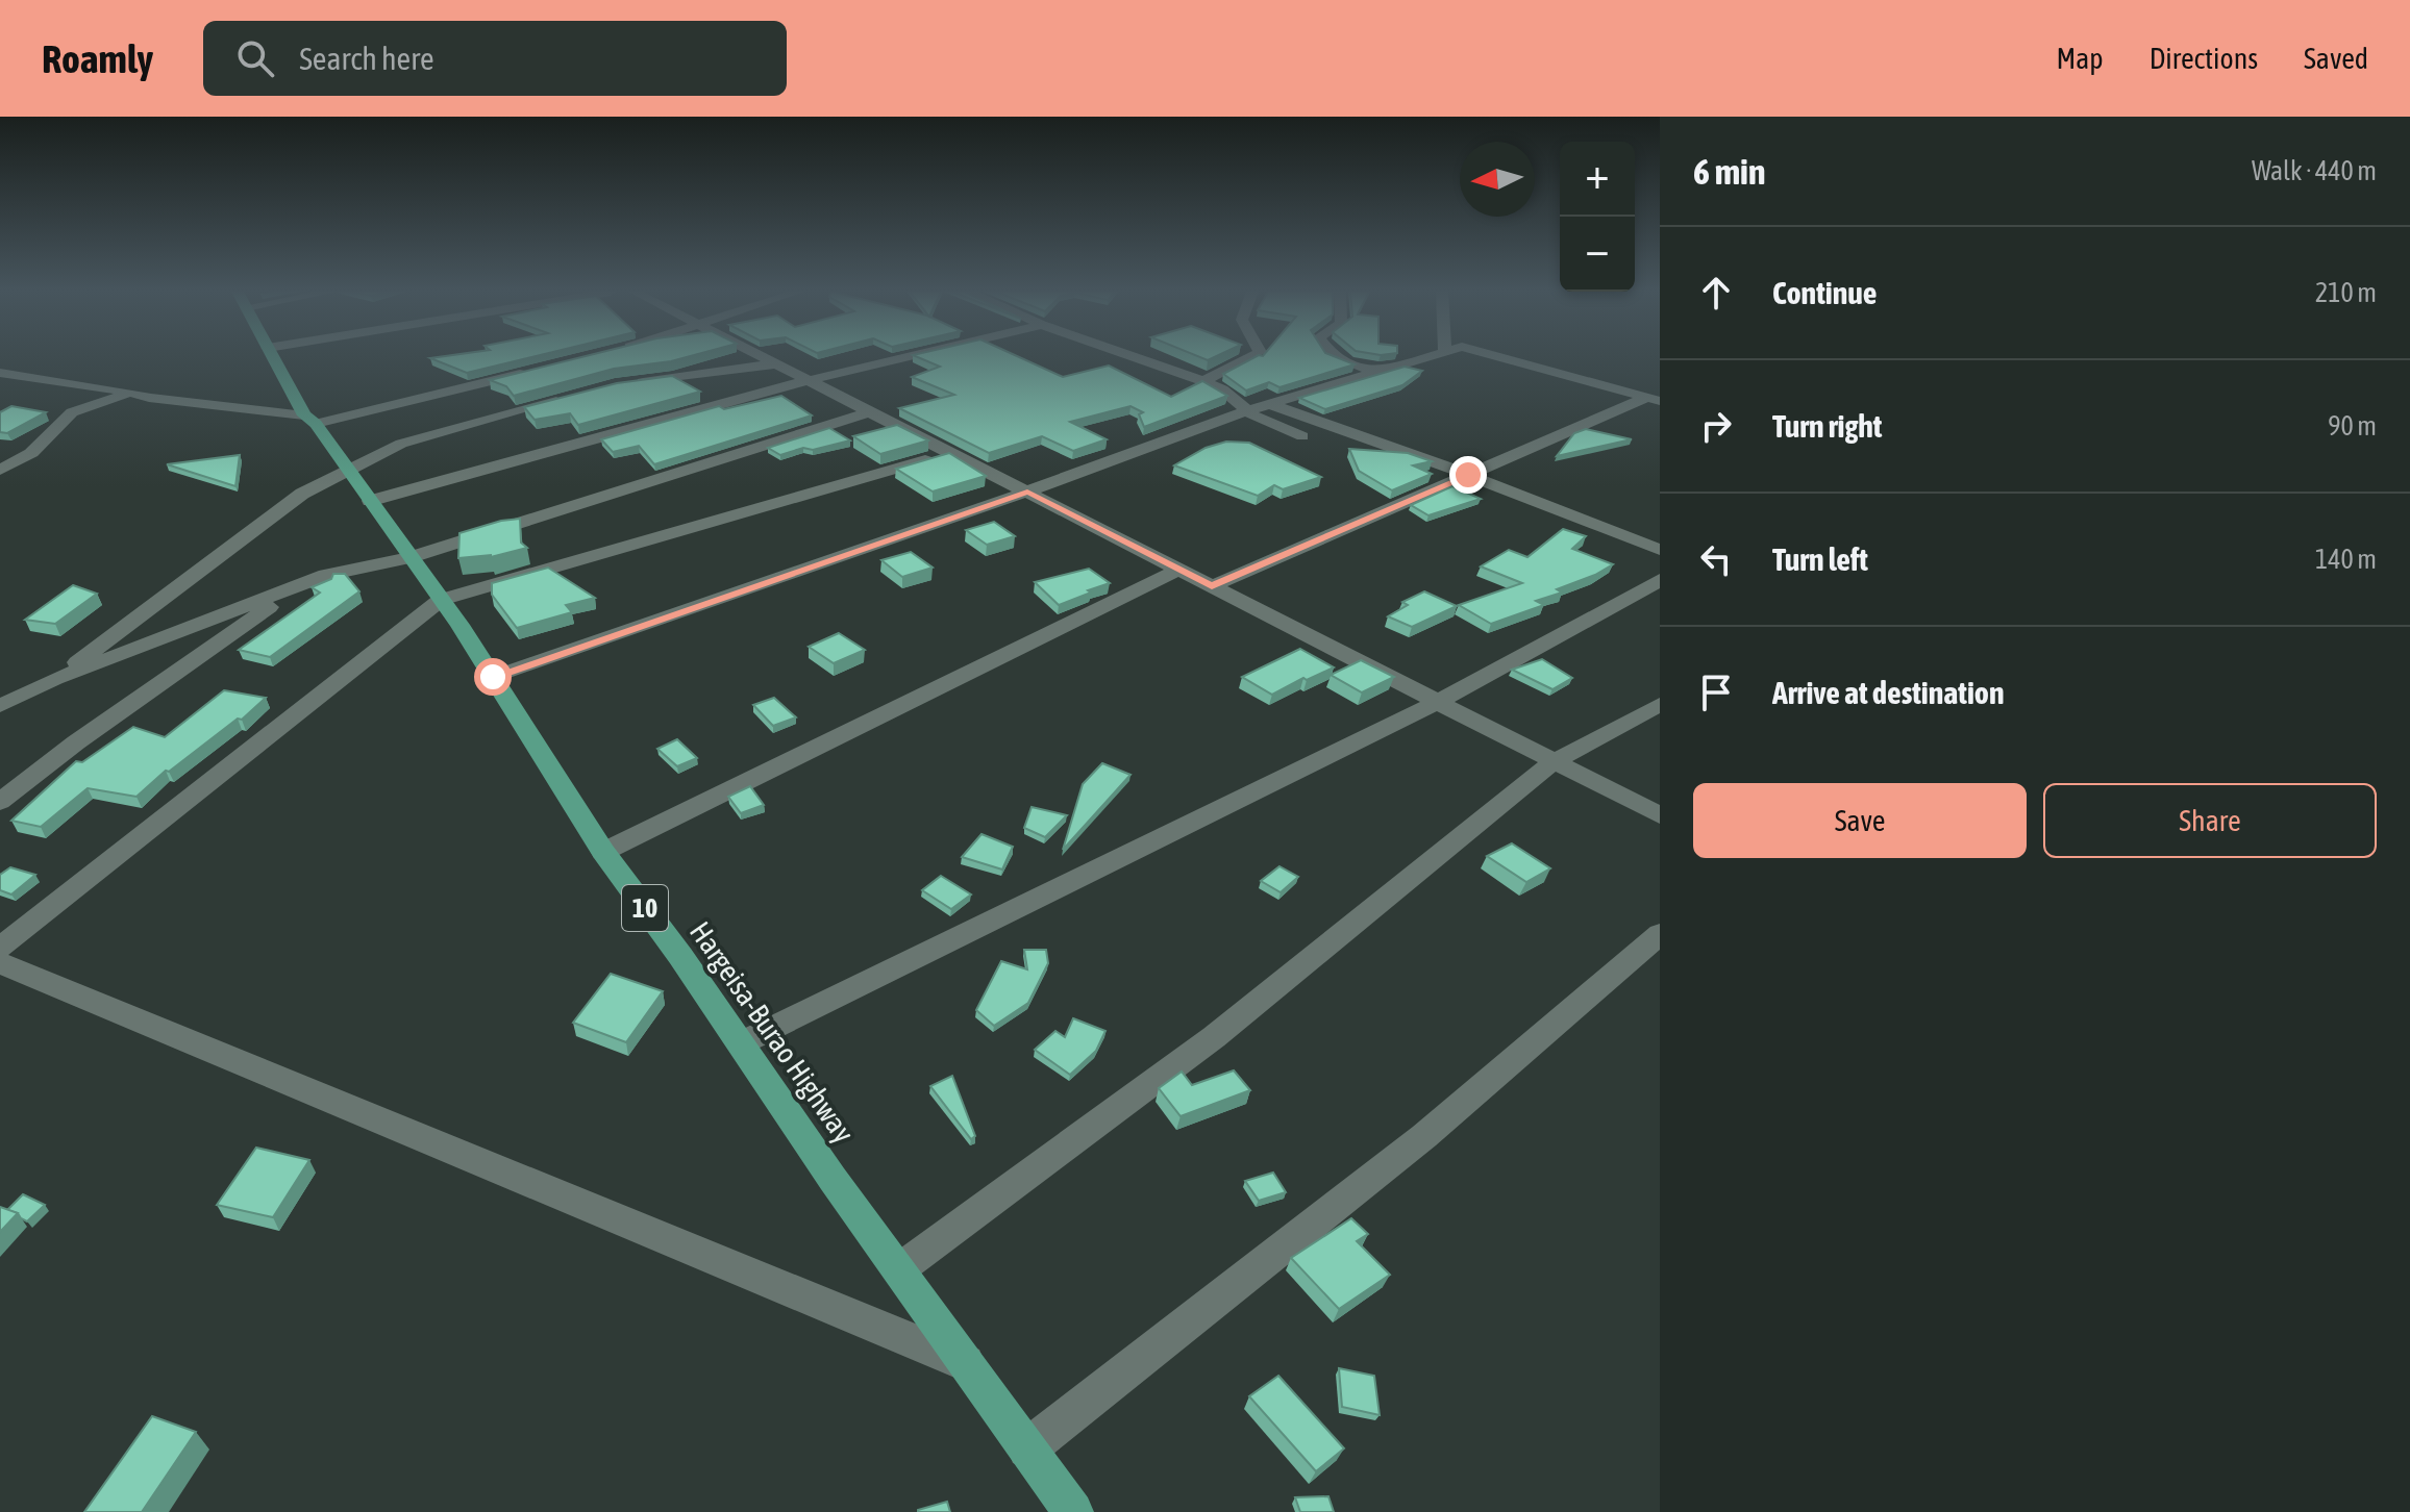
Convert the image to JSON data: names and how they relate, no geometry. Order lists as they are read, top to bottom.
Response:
{
  "streets": {
    "highway": ["10", "Hargeisa-Burao Highway"]
  },
  "north": "left",
  "page": {
    "header": "Roamly",
    "search": "Search here",
    "nav": ["Map", "Directions", "Saved"],
    "heading": ["6 min", "Walk · 440 m"],
    "map_buttons": ["+", "−"],
    "list": [
      ["Continue", "210 m"],
      ["Turn right", "90 m"],
      ["Turn left", "140 m"],
      "Arrive at destination"
    ],
    "buttons": ["Save", "Share"]
  }
}
